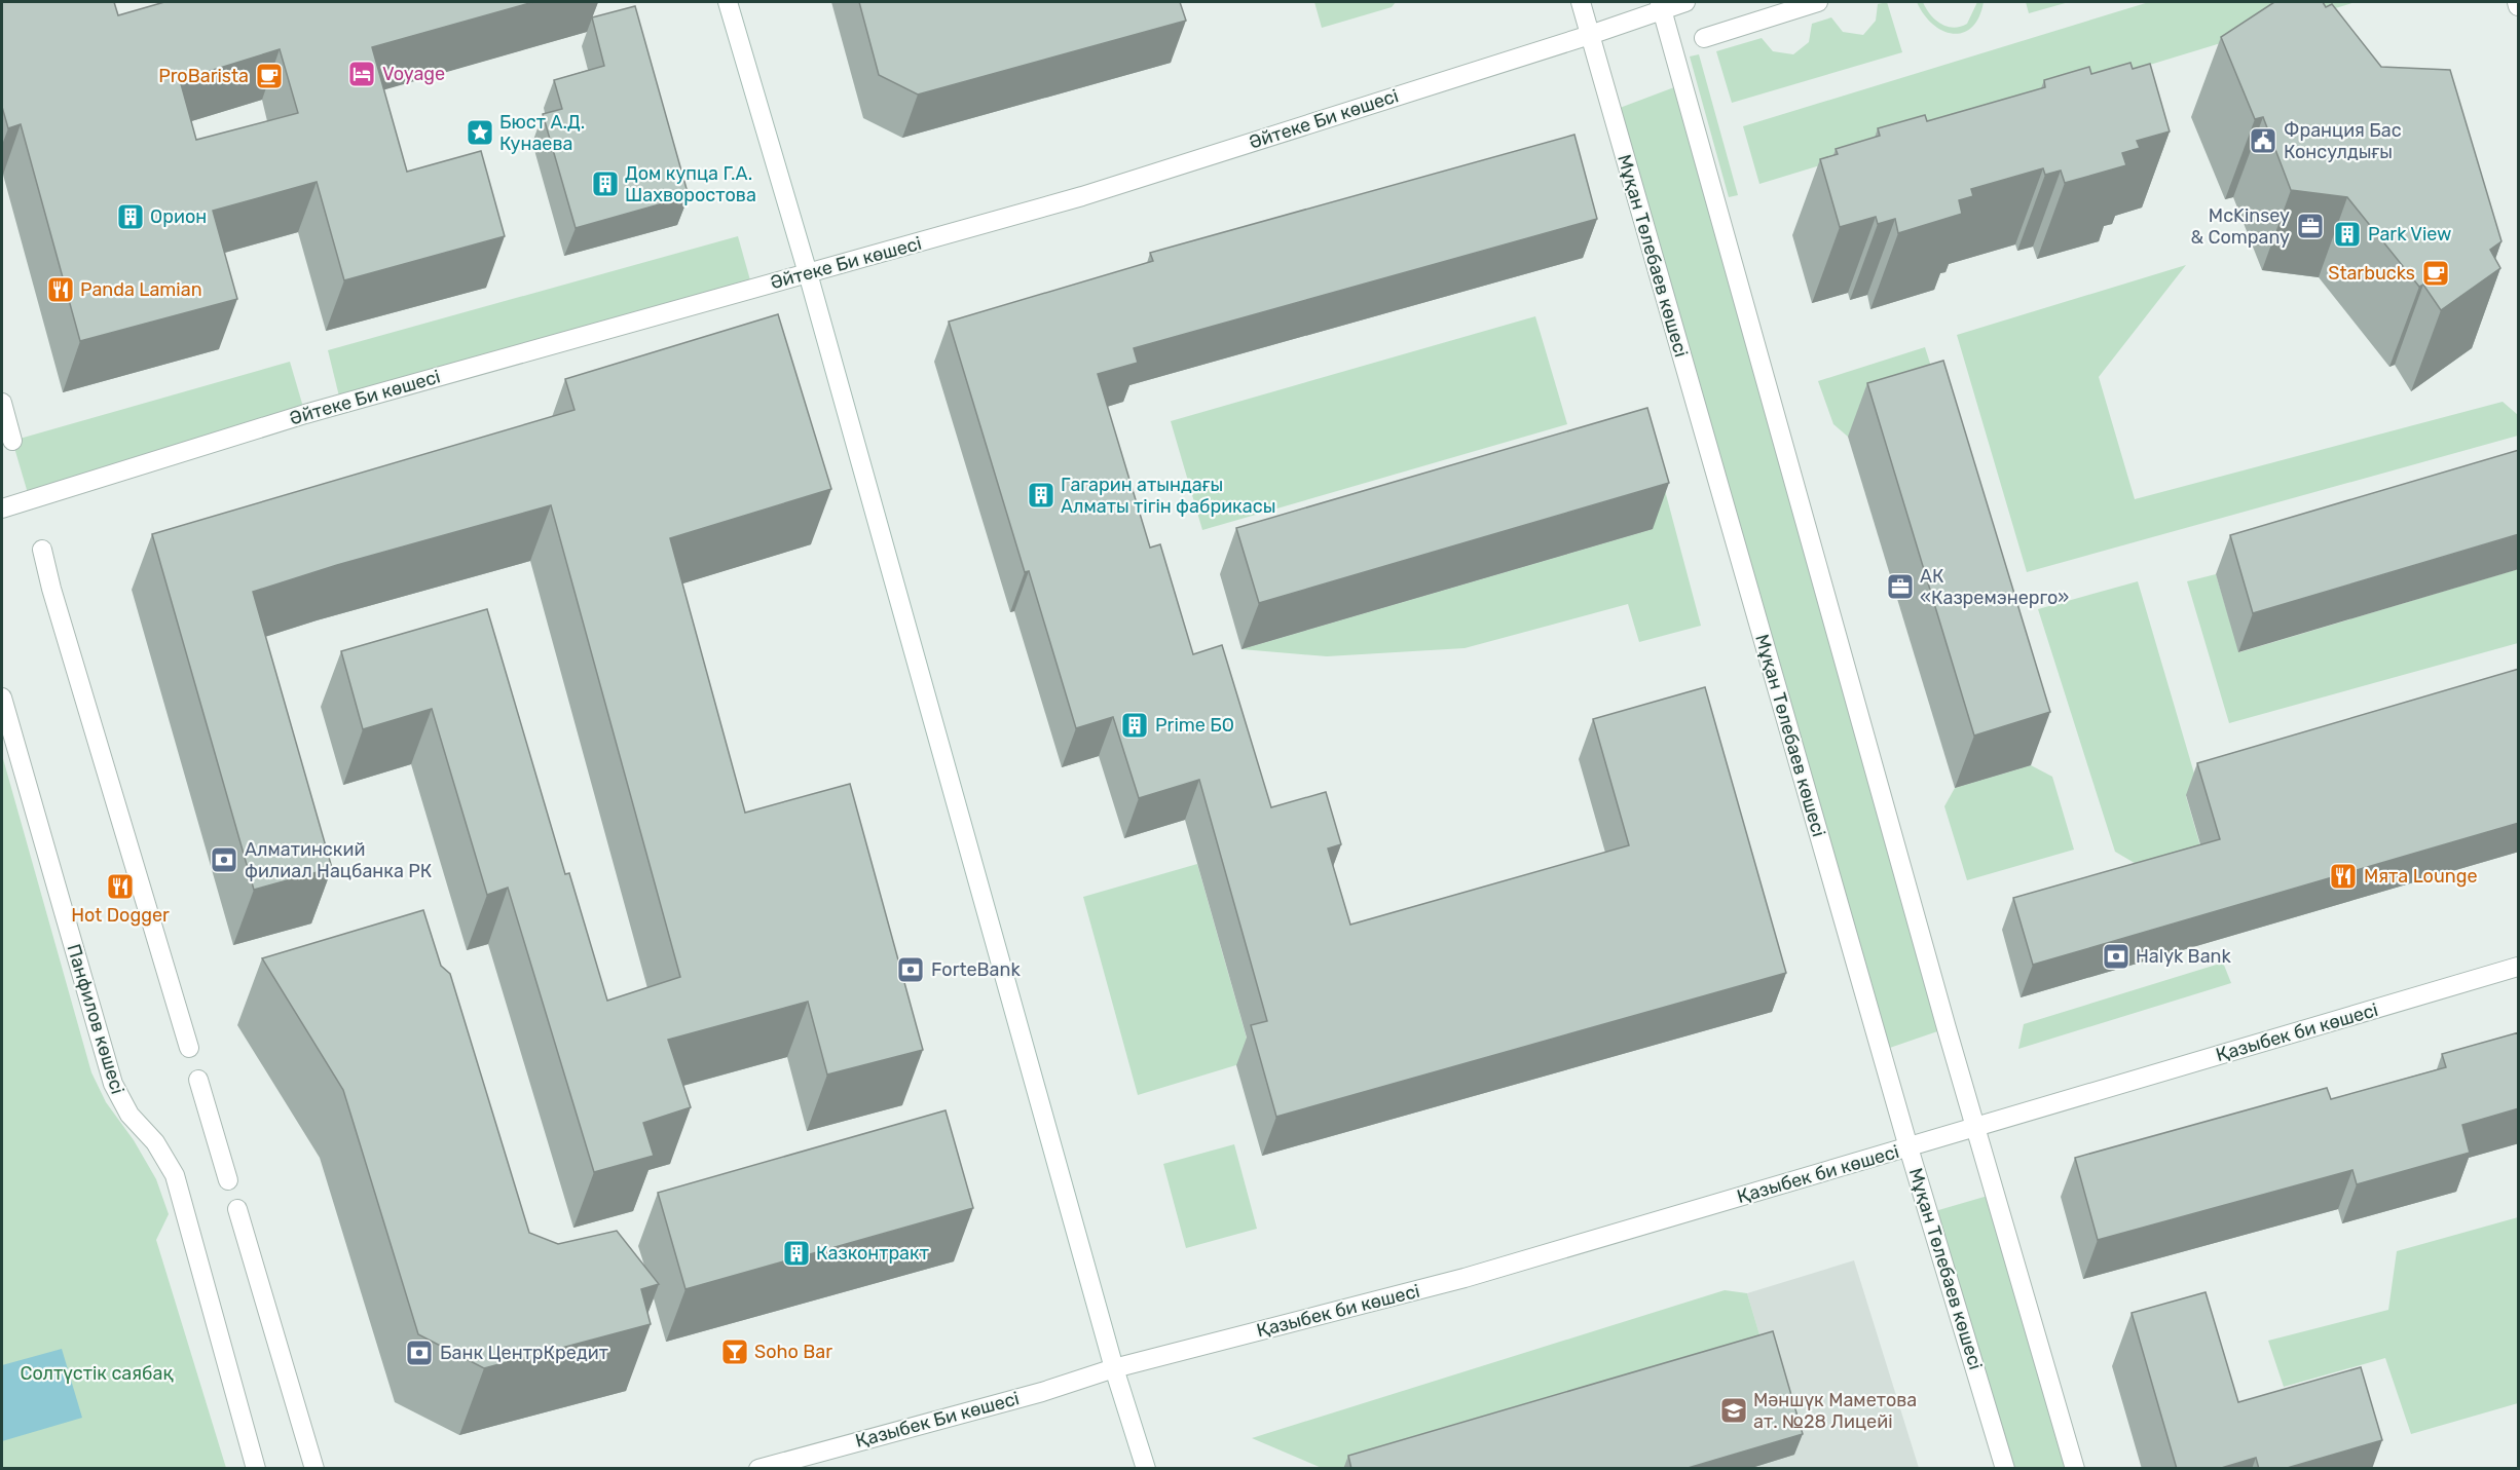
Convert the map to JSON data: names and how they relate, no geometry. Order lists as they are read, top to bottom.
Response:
{
  "streets": {
    "street": [
      "Әйтеке Би көшесі",
      "Мұқан Төлебаев көшесі",
      "Панфилов көшесі",
      "Қазыбек би көшесі",
      "Қазыбек Би көшесі"
    ]
  },
  "crossings": [
    ["Әйтеке Би көшесі", "Мұқан Төлебаев көшесі"],
    ["Мұқан Төлебаев көшесі", "Қазыбек би көшесі"],
    ["Қазыбек би көшесі", "Қазыбек Би көшесі"]
  ],
  "parks": ["Солтүстік саябақ"],
  "places": {
    "hotel": ["Voyage"],
    "cafe": ["ProBarista", "Starbucks"],
    "place": ["Бюст А.Д. Кунаева"],
    "public building": ["Франция Бас Консулдығы"],
    "building": [
      "Дом купца Г.А. Шахворостова",
      "Орион",
      "Park View",
      "Гагарин атындағы Алматы тігін фабрикасы",
      "Prime БО",
      "Казконтракт"
    ],
    "office": ["McKinsey & Company", "АК «Казремэнерго»"],
    "restaurant": ["Panda Lamian", "Мята Lounge", "Hot Dogger"],
    "bank": [
      "Алматинский филиал Нацбанка РК",
      "Halyk Bank",
      "ForteBank",
      "Банк ЦентрКредит"
    ],
    "bar": ["Soho Bar"],
    "school or university": ["Мәншүк Маметова ат. №28 Лицейі"]
  }
}
